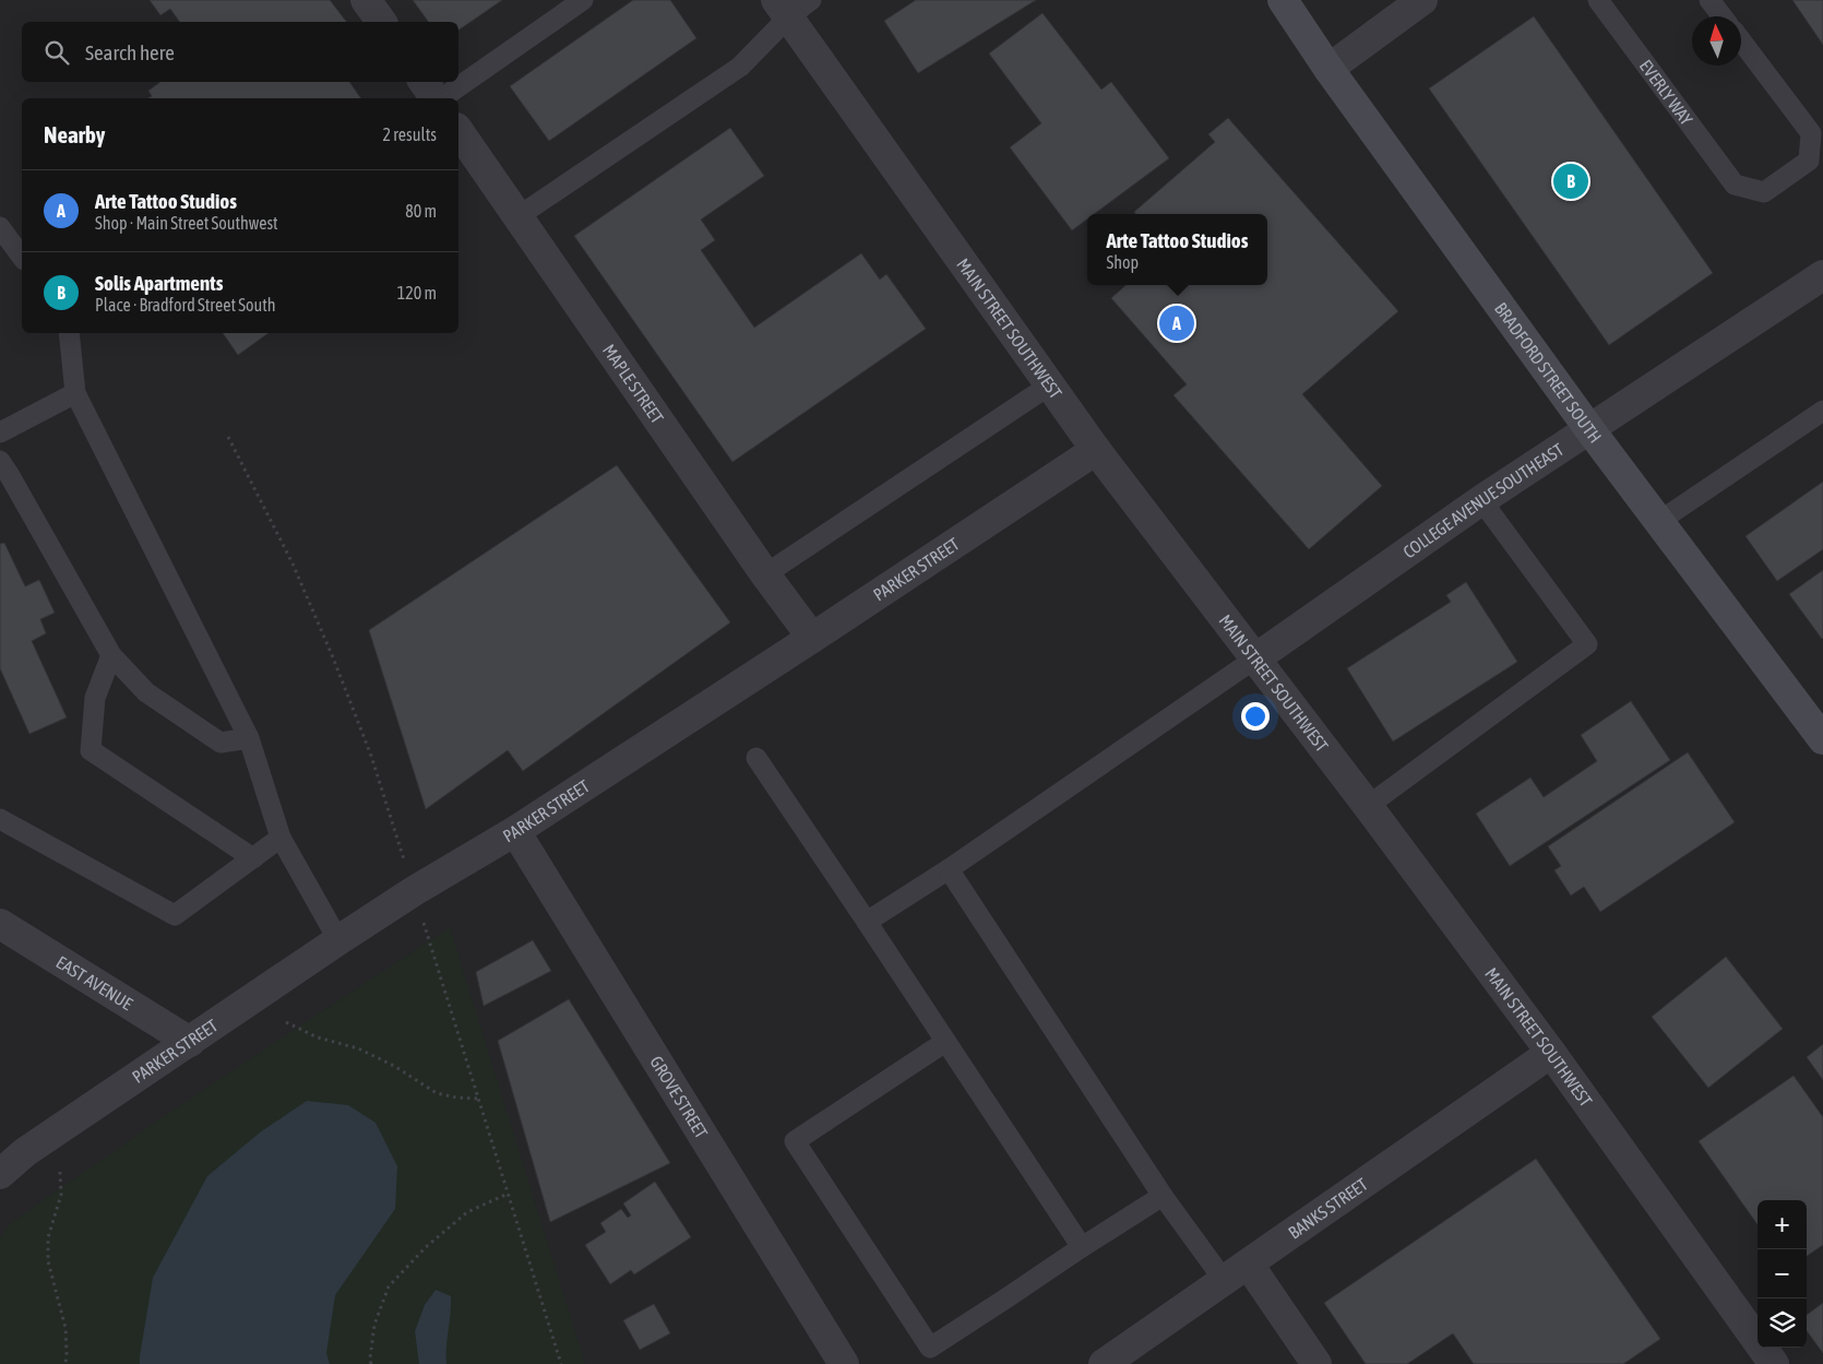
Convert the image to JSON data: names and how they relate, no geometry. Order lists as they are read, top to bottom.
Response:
{
  "streets": {
    "street": [
      "MAIN STREET SOUTHWEST",
      "BRADFORD STREET SOUTH",
      "MAPLE STREET",
      "COLLEGE AVENUE SOUTHEAST",
      "PARKER STREET",
      "EAST AVENUE",
      "GROVE STREET",
      "BANKS STREET"
    ],
    "lane": ["EVERLY WAY"]
  },
  "crossings": [
    ["MAIN STREET SOUTHWEST", "COLLEGE AVENUE SOUTHEAST"],
    ["MAIN STREET SOUTHWEST", "PARKER STREET"],
    ["MAIN STREET SOUTHWEST", "BANKS STREET"],
    ["BRADFORD STREET SOUTH", "COLLEGE AVENUE SOUTHEAST"],
    ["MAPLE STREET", "PARKER STREET"],
    ["PARKER STREET", "EAST AVENUE"],
    ["PARKER STREET", "GROVE STREET"]
  ],
  "north": "top",
  "page": {
    "search": "Search here",
    "heading": ["Nearby", "2 results"],
    "pins": ["B", "A"],
    "list": [
      {
        "mark": "A",
        "name": "Arte Tattoo Studios",
        "note": "Shop · Main Street Southwest",
        "value": "80 m"
      },
      {
        "mark": "B",
        "name": "Solis Apartments",
        "note": "Place · Bradford Street South",
        "value": "120 m"
      }
    ],
    "popup": ["Arte Tattoo Studios", "Shop"],
    "map_buttons": ["+", "−"]
  }
}
